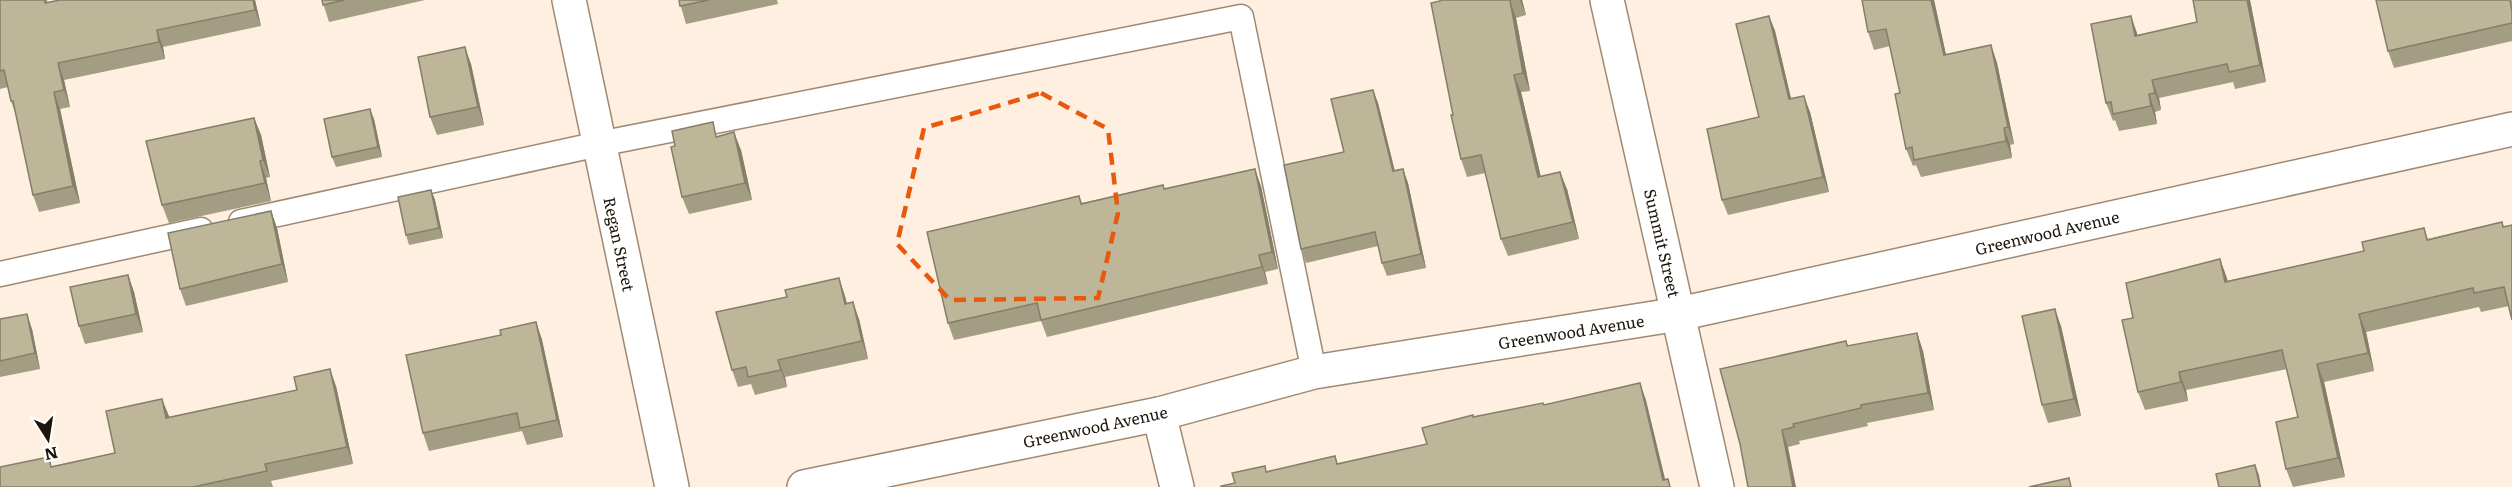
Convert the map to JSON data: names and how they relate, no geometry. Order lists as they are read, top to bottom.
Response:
{
  "streets": {
    "street": ["Greenwood Avenue", "Summit Street", "Regan Street"]
  },
  "crossings": [
    ["Greenwood Avenue", "Summit Street"]
  ],
  "north": "bottom"
}
